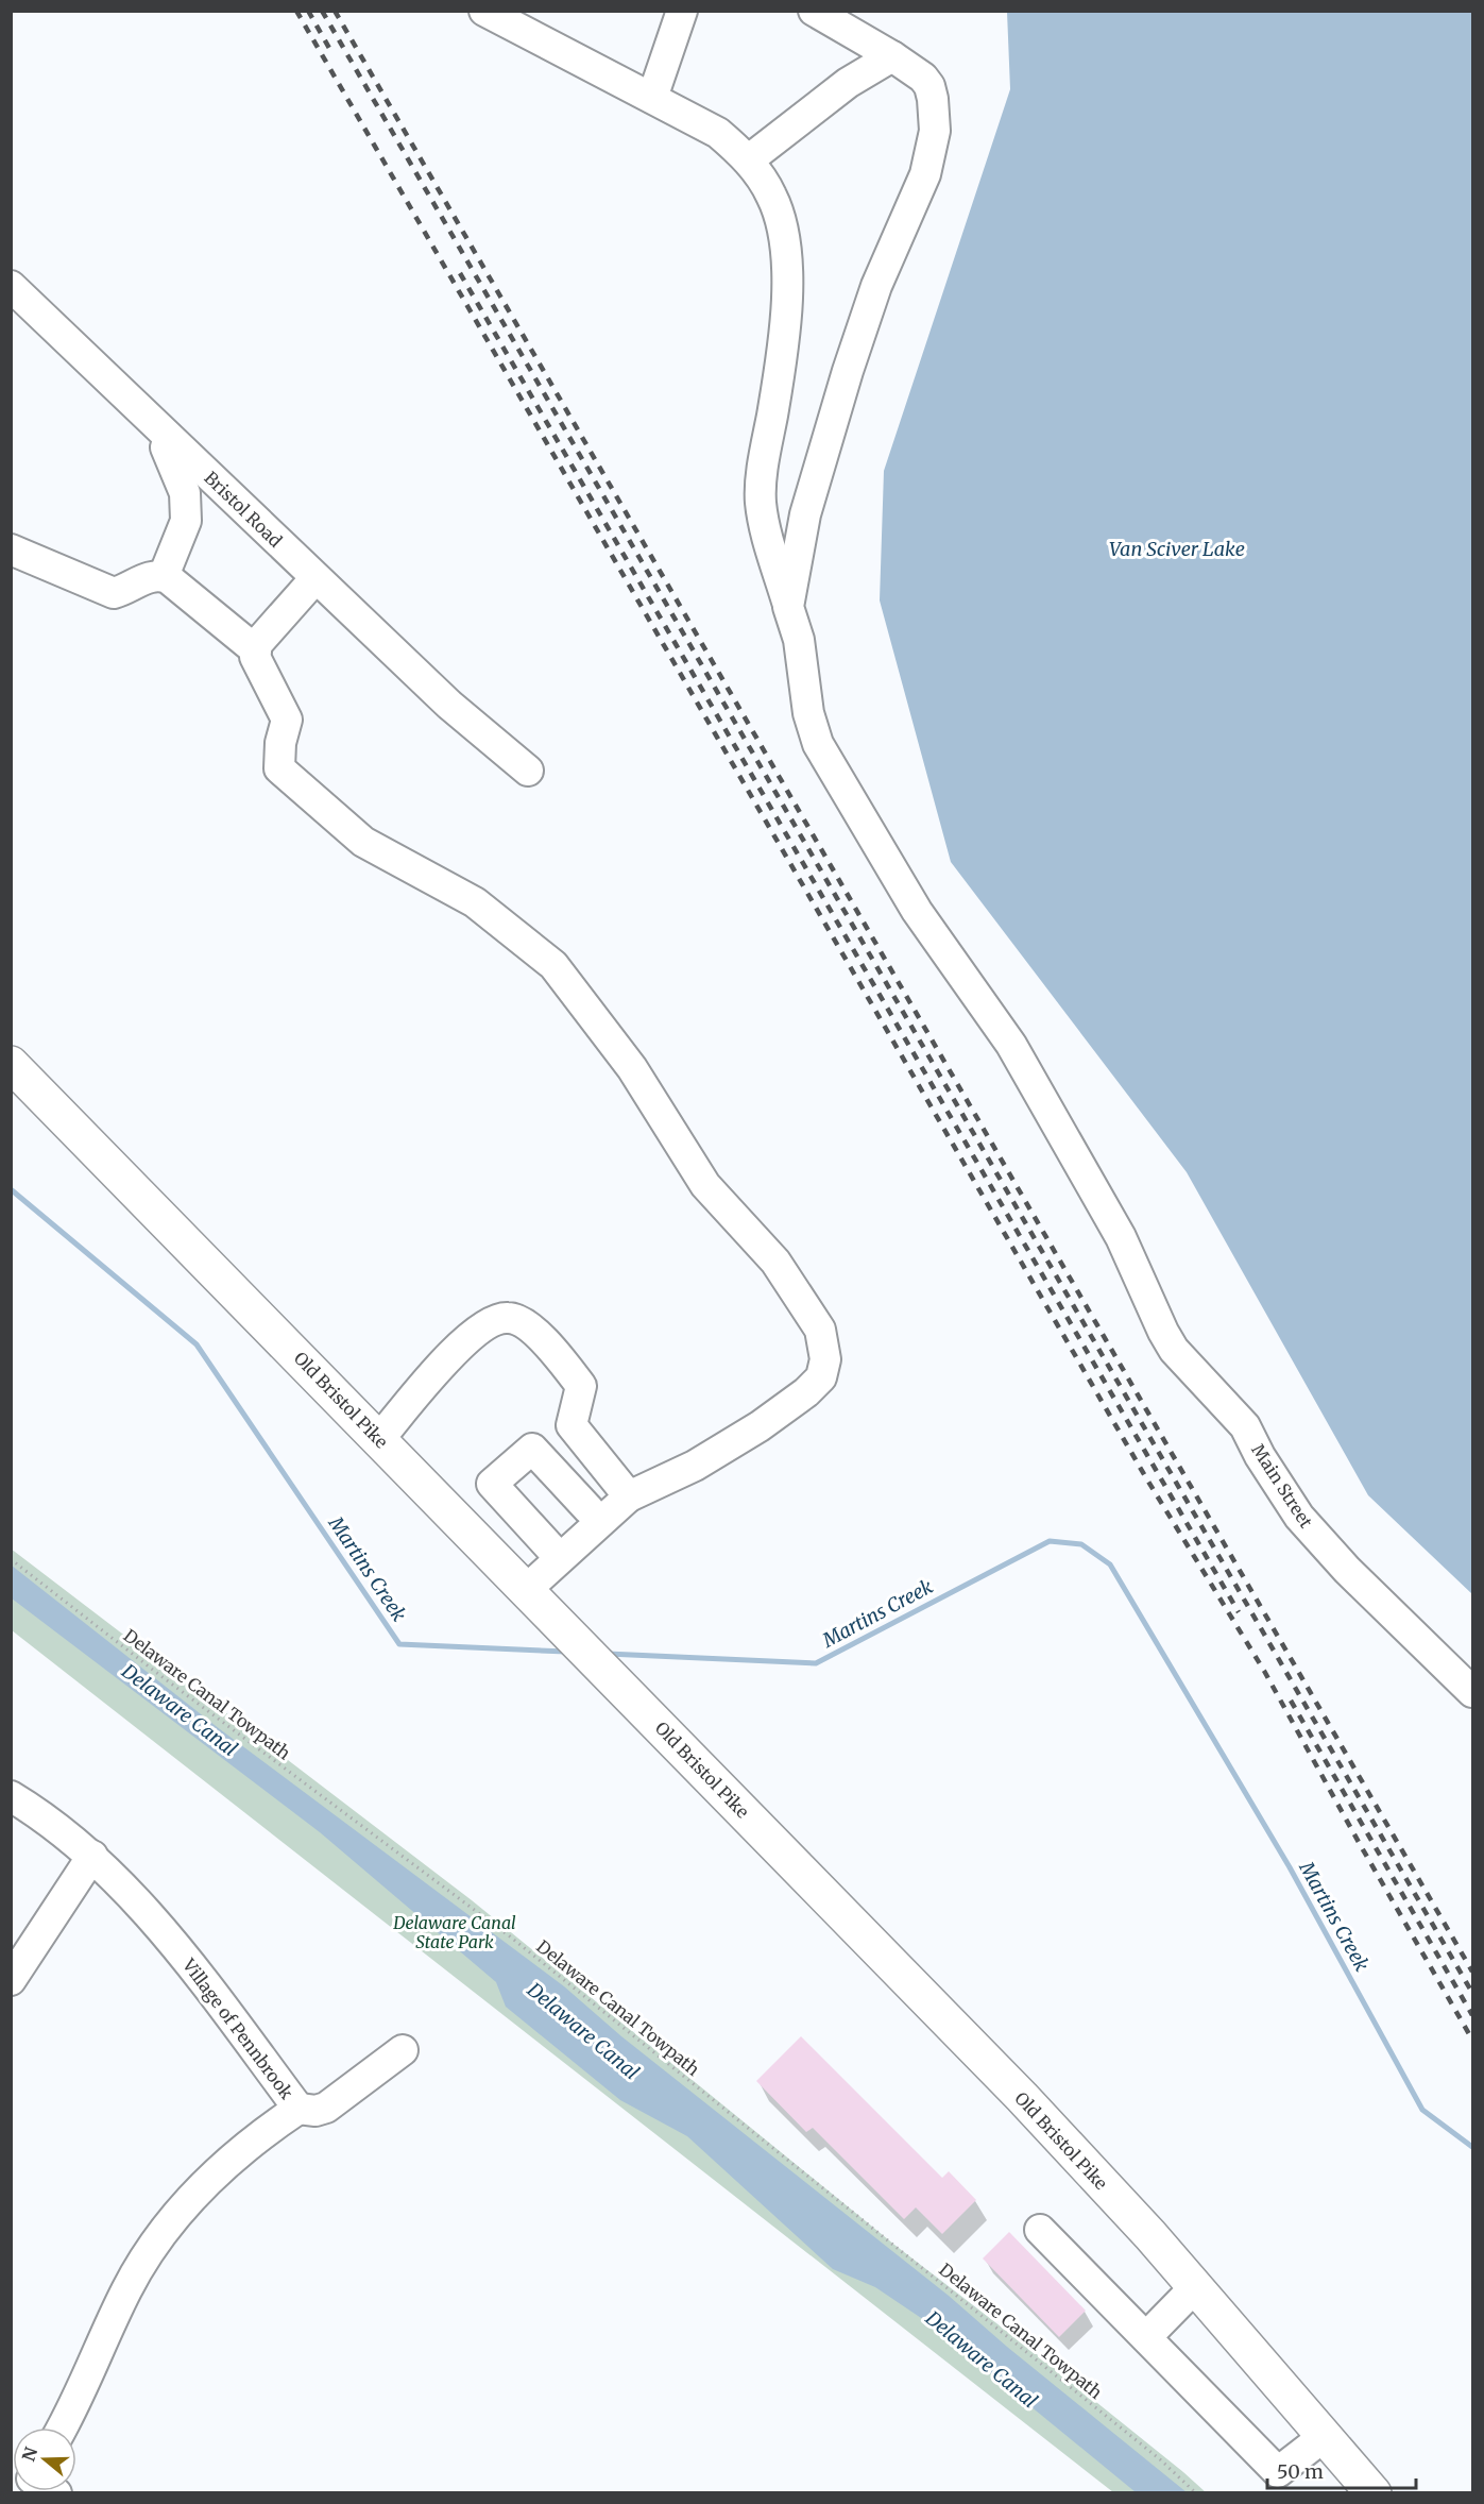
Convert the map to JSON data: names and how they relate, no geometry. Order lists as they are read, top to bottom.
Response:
{
  "streets": {
    "main road": ["Old Bristol Pike"],
    "street": ["Bristol Road", "Main Street", "Village of Pennbrook"],
    "path": ["Delaware Canal Towpath"]
  },
  "water": ["Van Sciver Lake", "Martins Creek", "Delaware Canal"],
  "parks": ["Delaware Canal State Park"],
  "scale_bar": "50 m",
  "north": "left"
}
